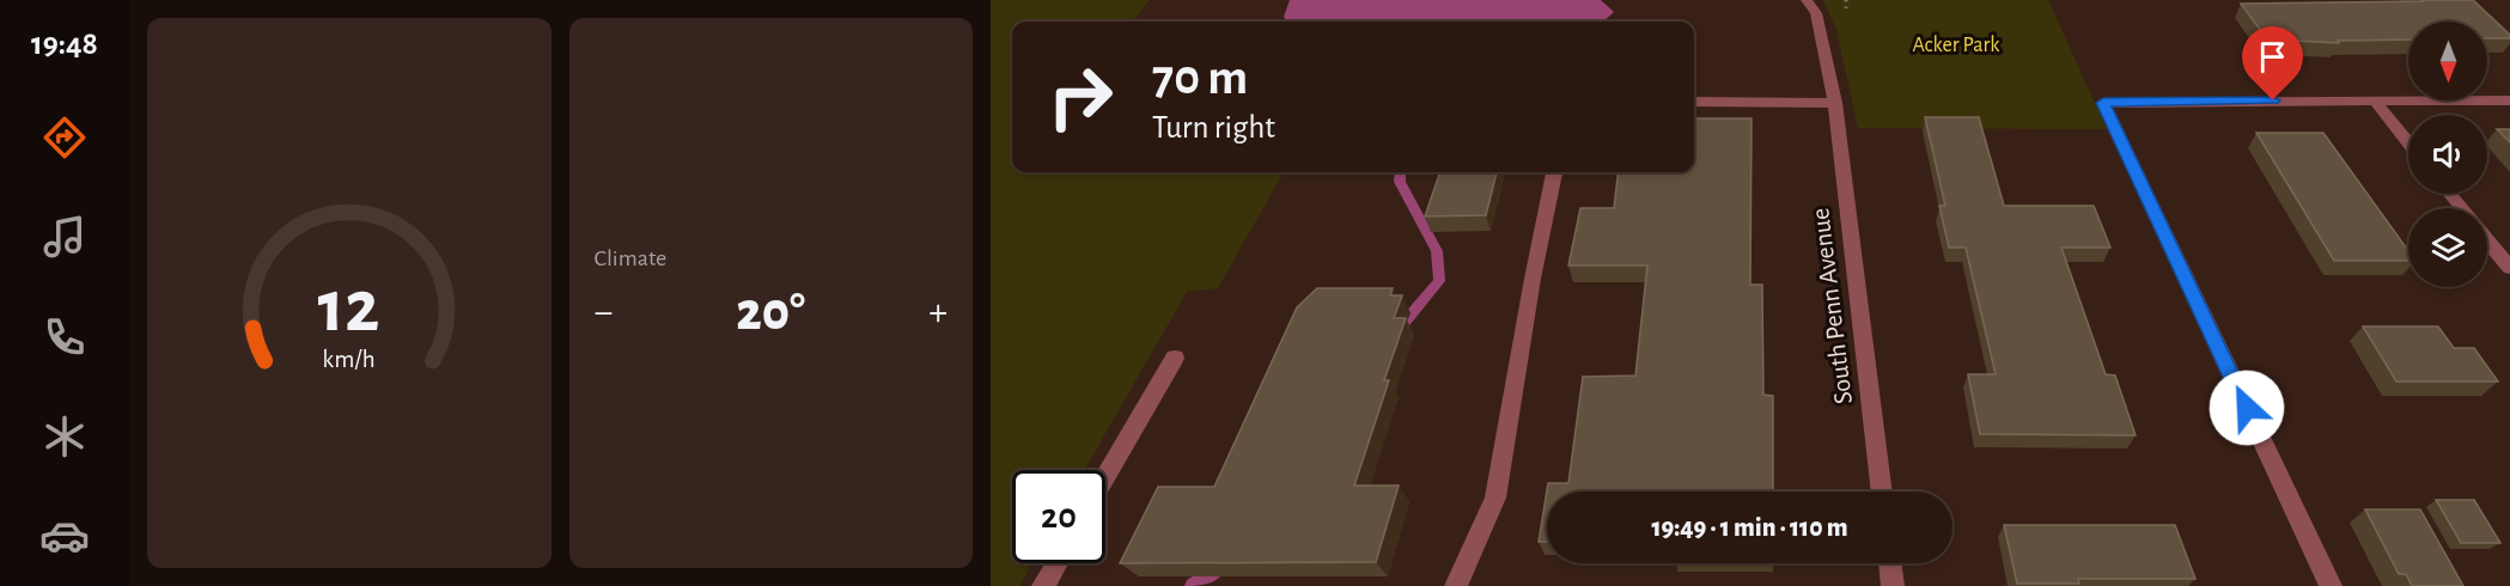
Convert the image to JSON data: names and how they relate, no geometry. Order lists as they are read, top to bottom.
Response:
{
  "streets": {
    "street": ["South Penn Avenue"]
  },
  "parks": ["Acker Park"],
  "north": "bottom",
  "page": {
    "tabs": "19:48",
    "tile": "Climate",
    "turn": ["70 m", "Turn right"],
    "heat": ["−", "20°", "+"],
    "limit": "20",
    "trip": "19:49 · 1 min · 110 m",
    "gauge": ["12", "km/h"]
  }
}
